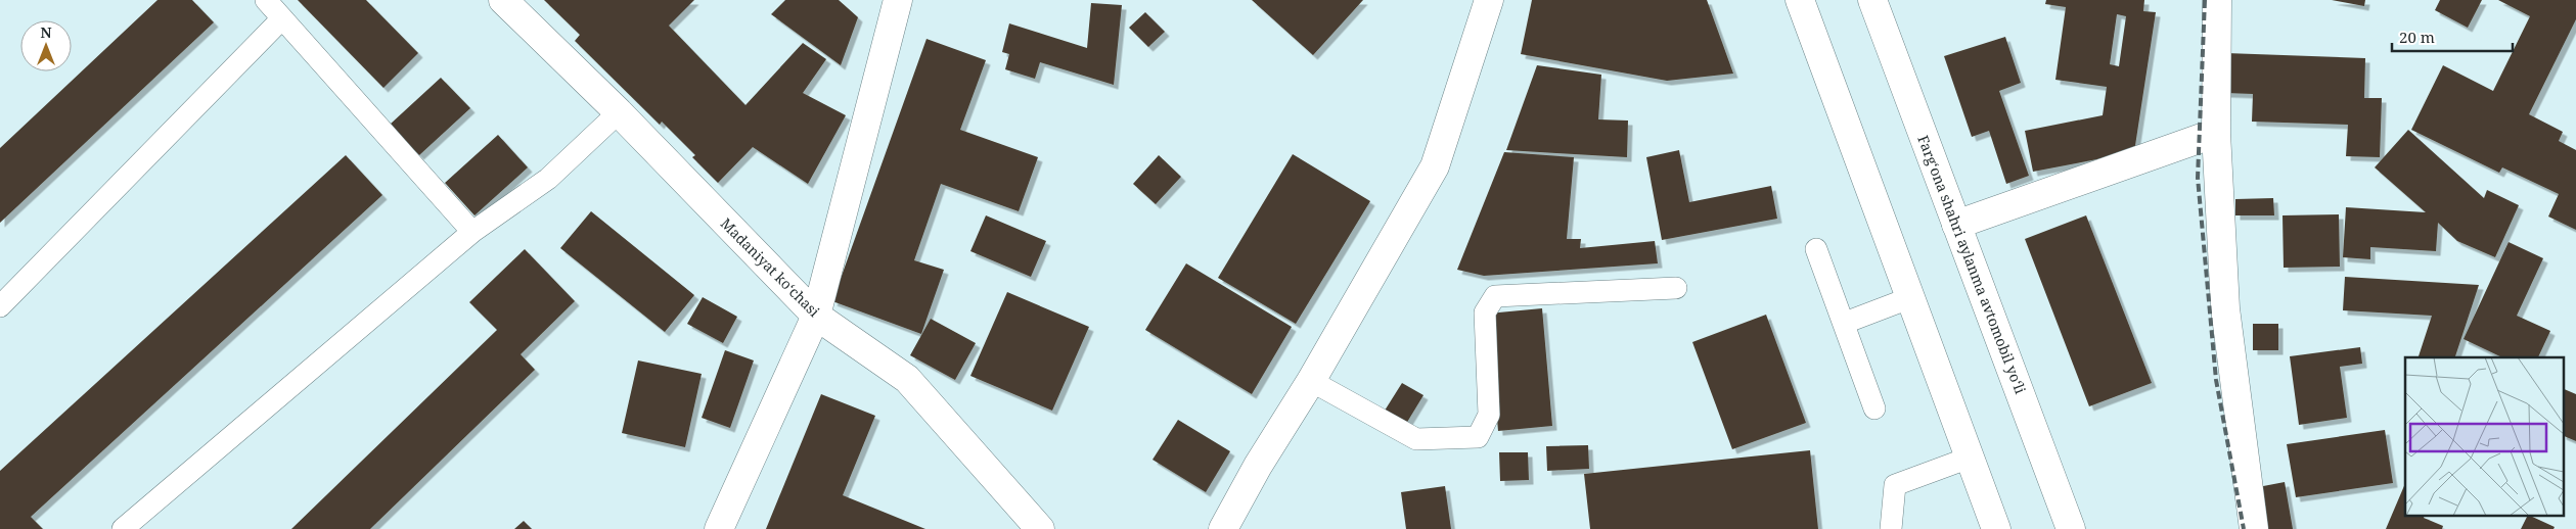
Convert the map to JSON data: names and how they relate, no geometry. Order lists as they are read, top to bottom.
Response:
{
  "streets": {
    "main road": ["Fargʻona shahri aylanma avtomobil yoʻli", "Madaniyat koʻchasi"]
  },
  "scale_bar": "20 m",
  "north": "top"
}
